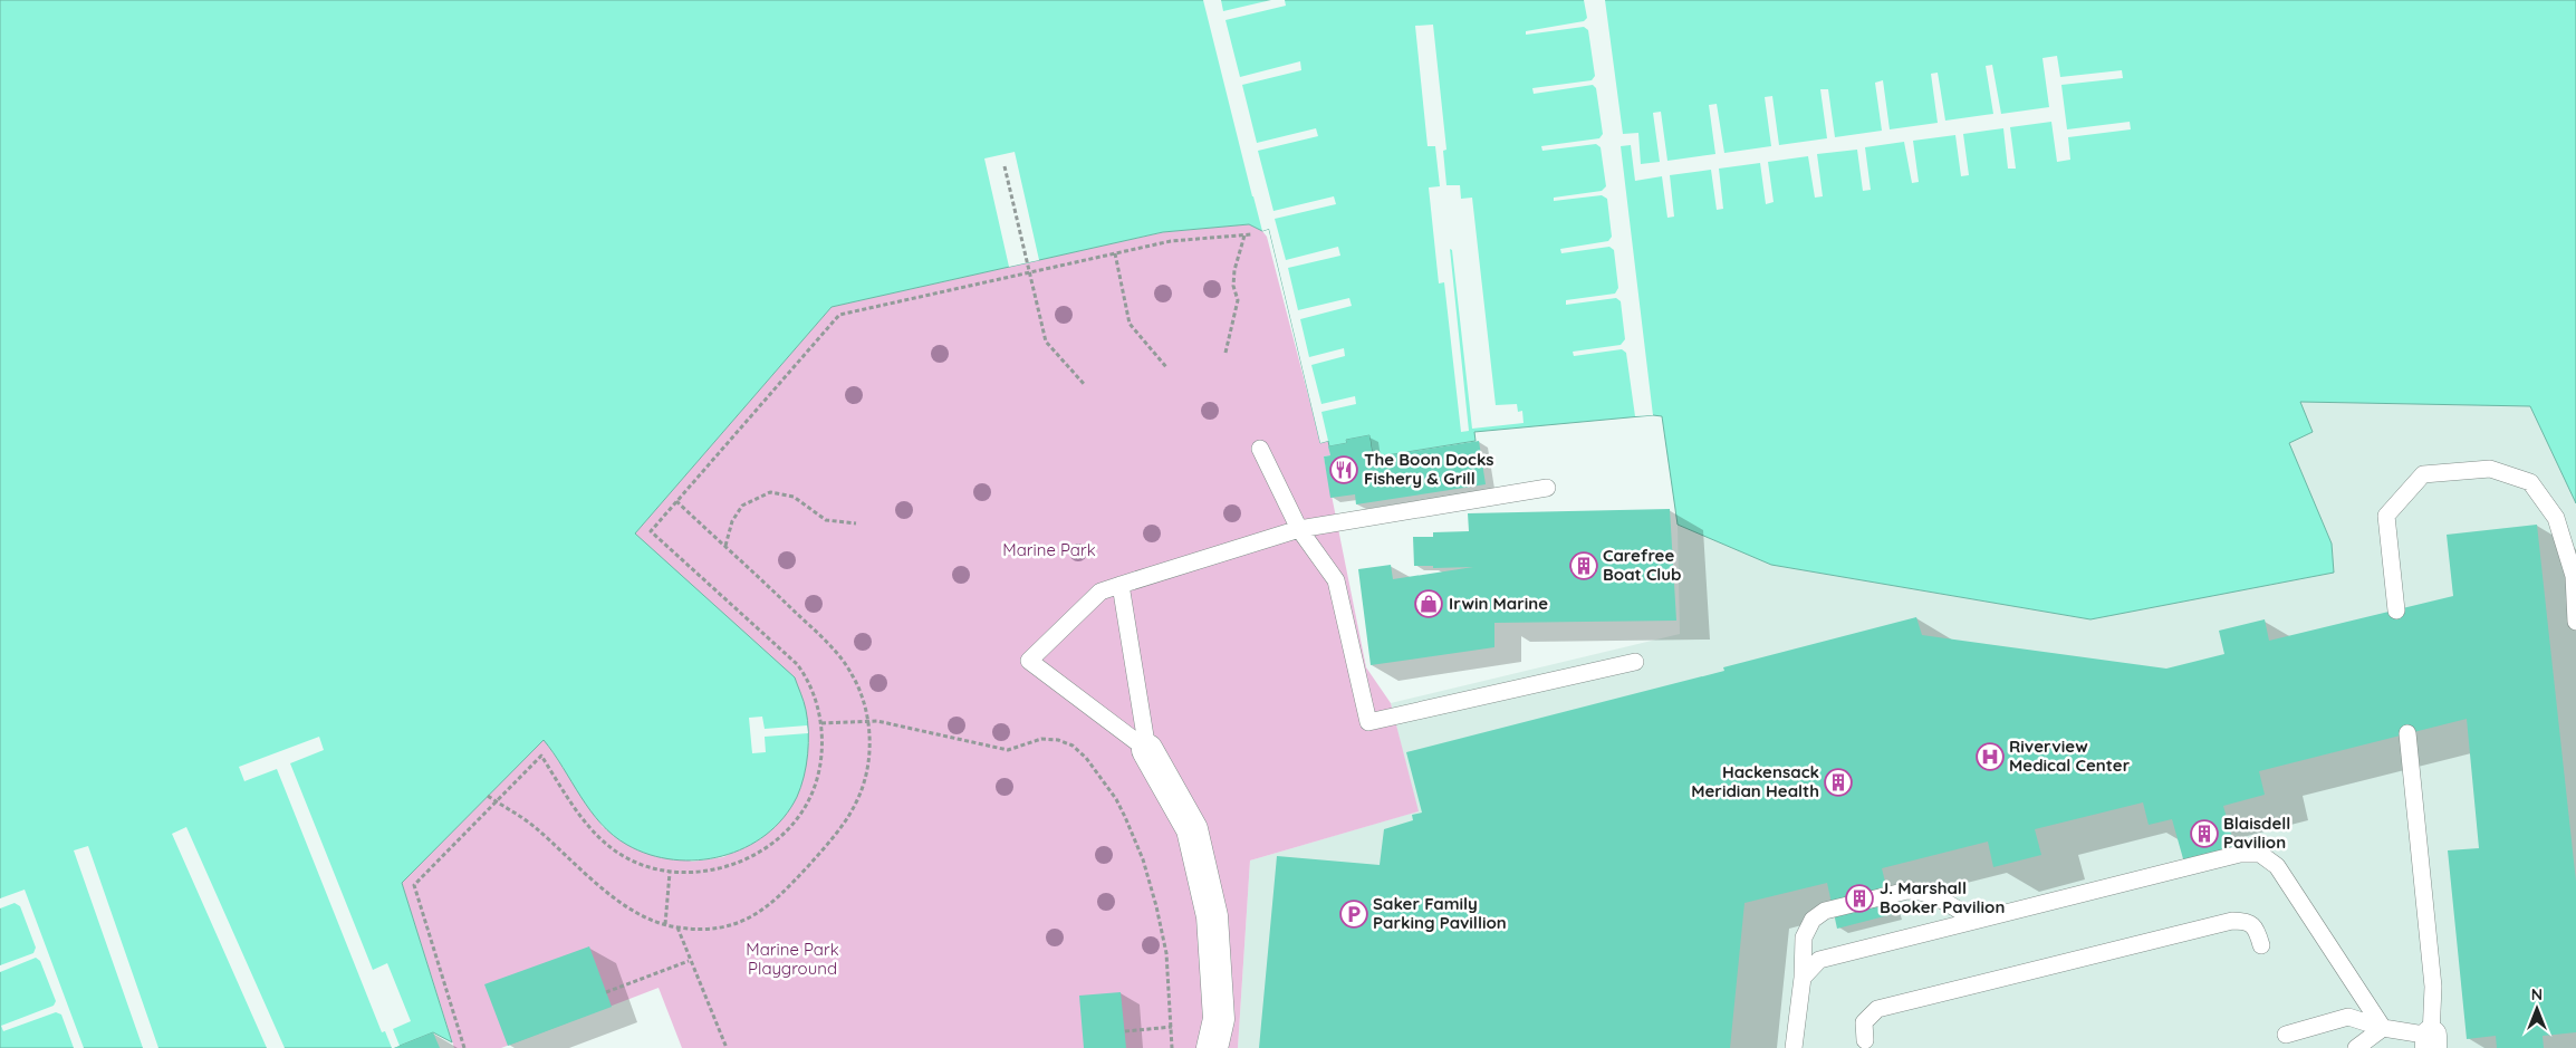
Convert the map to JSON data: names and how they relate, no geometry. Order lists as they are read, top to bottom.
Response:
{
  "parks": ["Marine Park", "Marine Park Playground"],
  "places": {
    "restaurant": ["The Boon Docks Fishery & Grill"],
    "building": [
      "Carefree Boat Club",
      "Hackensack Meridian Health",
      "Blaisdell Pavilion",
      "J. Marshall Booker Pavilion"
    ],
    "shop": ["Irwin Marine"],
    "hospital": ["Riverview Medical Center"],
    "parking": ["Saker Family Parking Pavillion"]
  },
  "north": "top"
}
